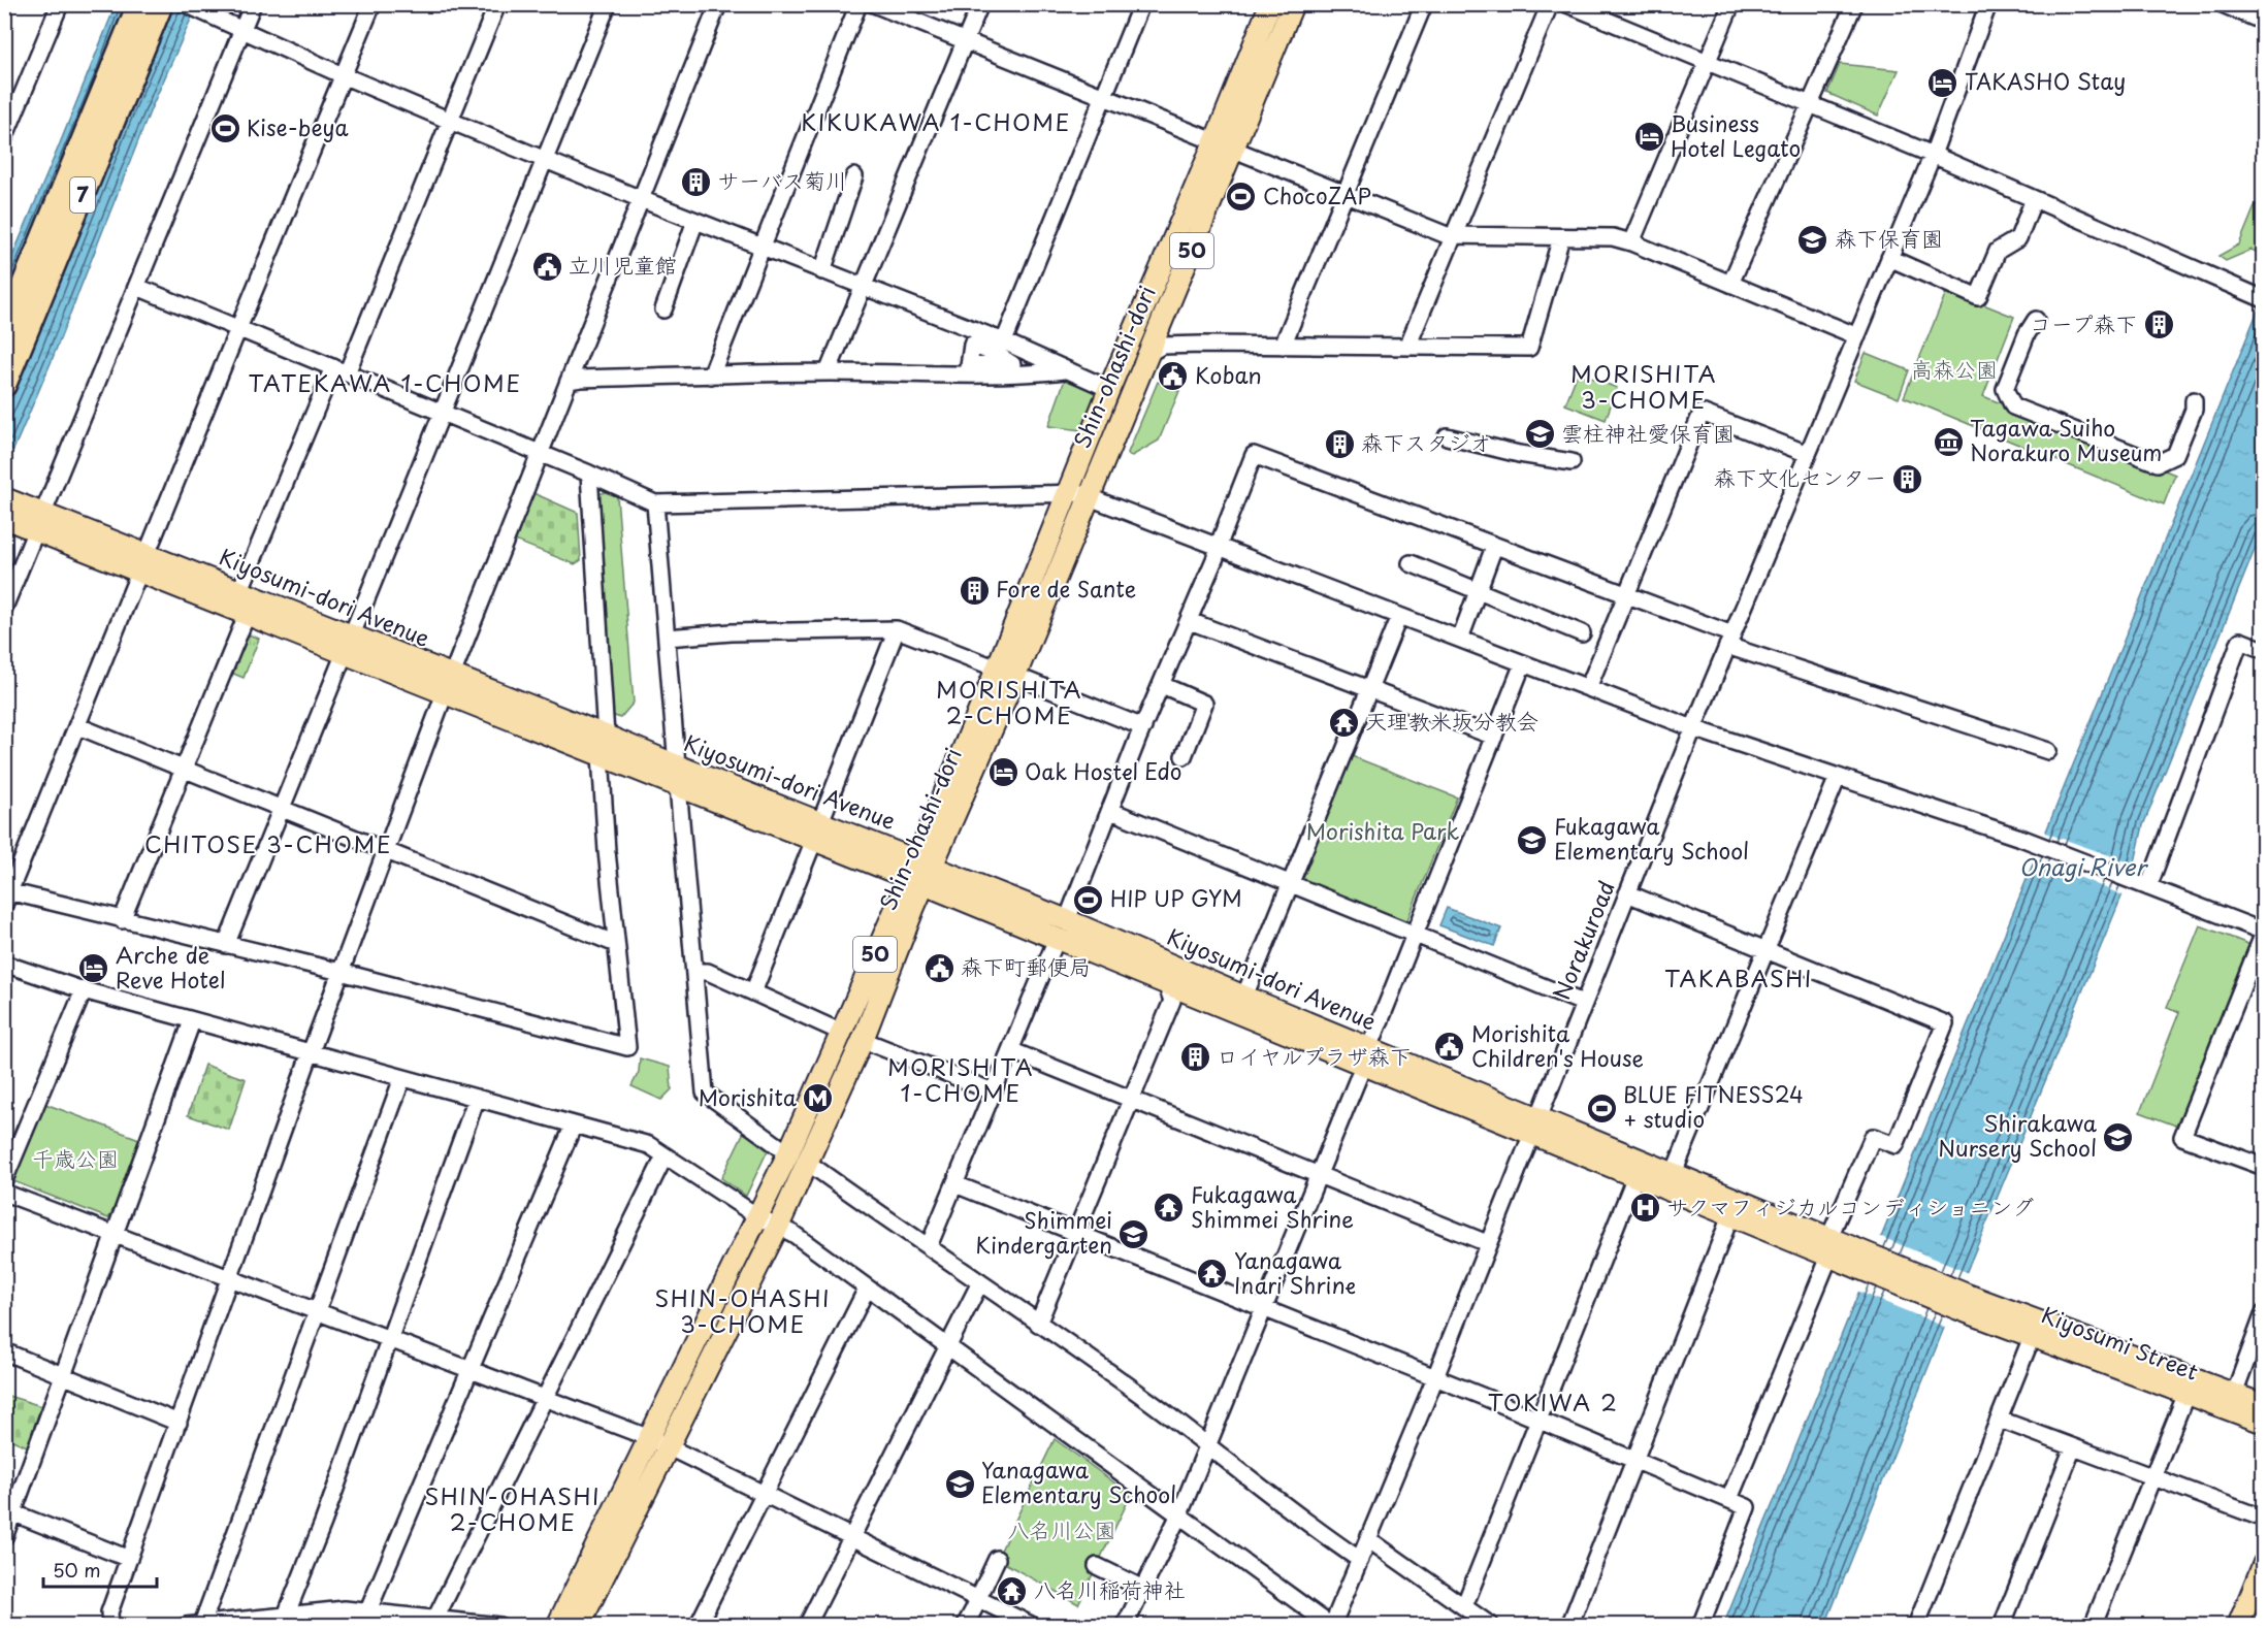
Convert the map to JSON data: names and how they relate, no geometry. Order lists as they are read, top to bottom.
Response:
{
  "streets": {
    "highway": ["7"],
    "main road": [
      "50",
      "Shin-ohashi-dori",
      "Kiyosumi-dori Avenue",
      "Kiyosumi Street"
    ],
    "street": ["Norakuroad"]
  },
  "crossings": [
    ["50", "Shin-ohashi-dori"],
    ["Shin-ohashi-dori", "Kiyosumi-dori Avenue"],
    ["Kiyosumi-dori Avenue", "Norakuroad"],
    ["Kiyosumi-dori Avenue", "Kiyosumi Street"]
  ],
  "districts": [
    "KIKUKAWA 1-CHOME",
    "MORISHITA 3-CHOME",
    "TATEKAWA 1-CHOME",
    "MORISHITA 2-CHOME",
    "CHITOSE 3-CHOME",
    "TAKABASHI",
    "MORISHITA 1-CHOME",
    "SHIN-OHASHI 3-CHOME",
    "TOKIWA 2",
    "SHIN-OHASHI 2-CHOME"
  ],
  "water": ["Onagi River"],
  "parks": [
    "高森公園",
    "Morishita Park",
    "千歳公園",
    "八名川公園"
  ],
  "places": {
    "hotel": [
      "TAKASHO Stay",
      "Business Hotel Legato",
      "Oak Hostel Edo",
      "Arche de Reve Hotel"
    ],
    "sports": [
      "Kise-beya",
      "ChocoZAP",
      "HIP UP GYM",
      "BLUE FITNESS24 + studio"
    ],
    "building": [
      "サーバス菊川",
      "コープ森下",
      "森下スタジオ",
      "森下文化センター",
      "Fore de Sante",
      "ロイヤルプラザ森下"
    ],
    "school or university": [
      "森下保育園",
      "雲柱神社愛保育園",
      "Fukagawa Elementary School",
      "Shirakawa Nursery School",
      "Shimmei Kindergarten",
      "Yanagawa Elementary School"
    ],
    "public building": [
      "立川児童館",
      "Koban",
      "森下町郵便局",
      "Morishita Children's House"
    ],
    "museum": ["Tagawa Suiho Norakuro Museum"],
    "temple": [
      "天理教米坂分教会",
      "Fukagawa Shimmei Shrine",
      "Yanagawa Inari Shrine",
      "八名川稲荷神社"
    ],
    "metro station": ["Morishita"],
    "hospital": ["サクマフィジカルコンディショニング"]
  },
  "scale_bar": "50 m"
}
